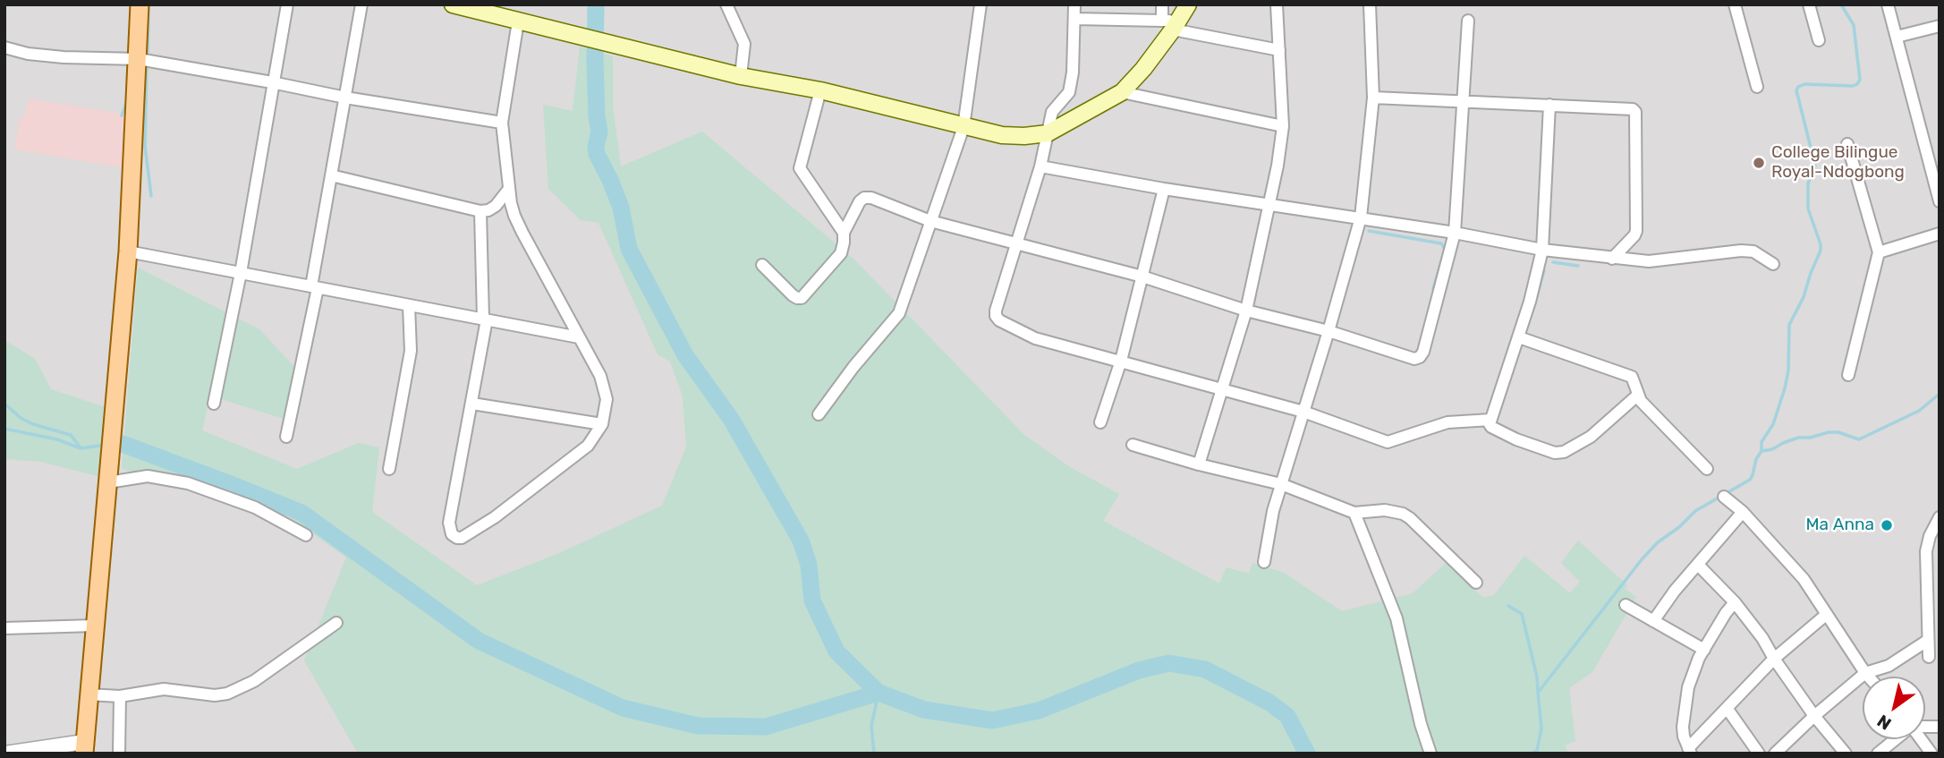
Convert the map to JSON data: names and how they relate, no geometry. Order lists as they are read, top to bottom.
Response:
{
  "places": ["College Bilingue Royal-Ndogbong", "Ma Anna"],
  "north": "bottom left"
}
